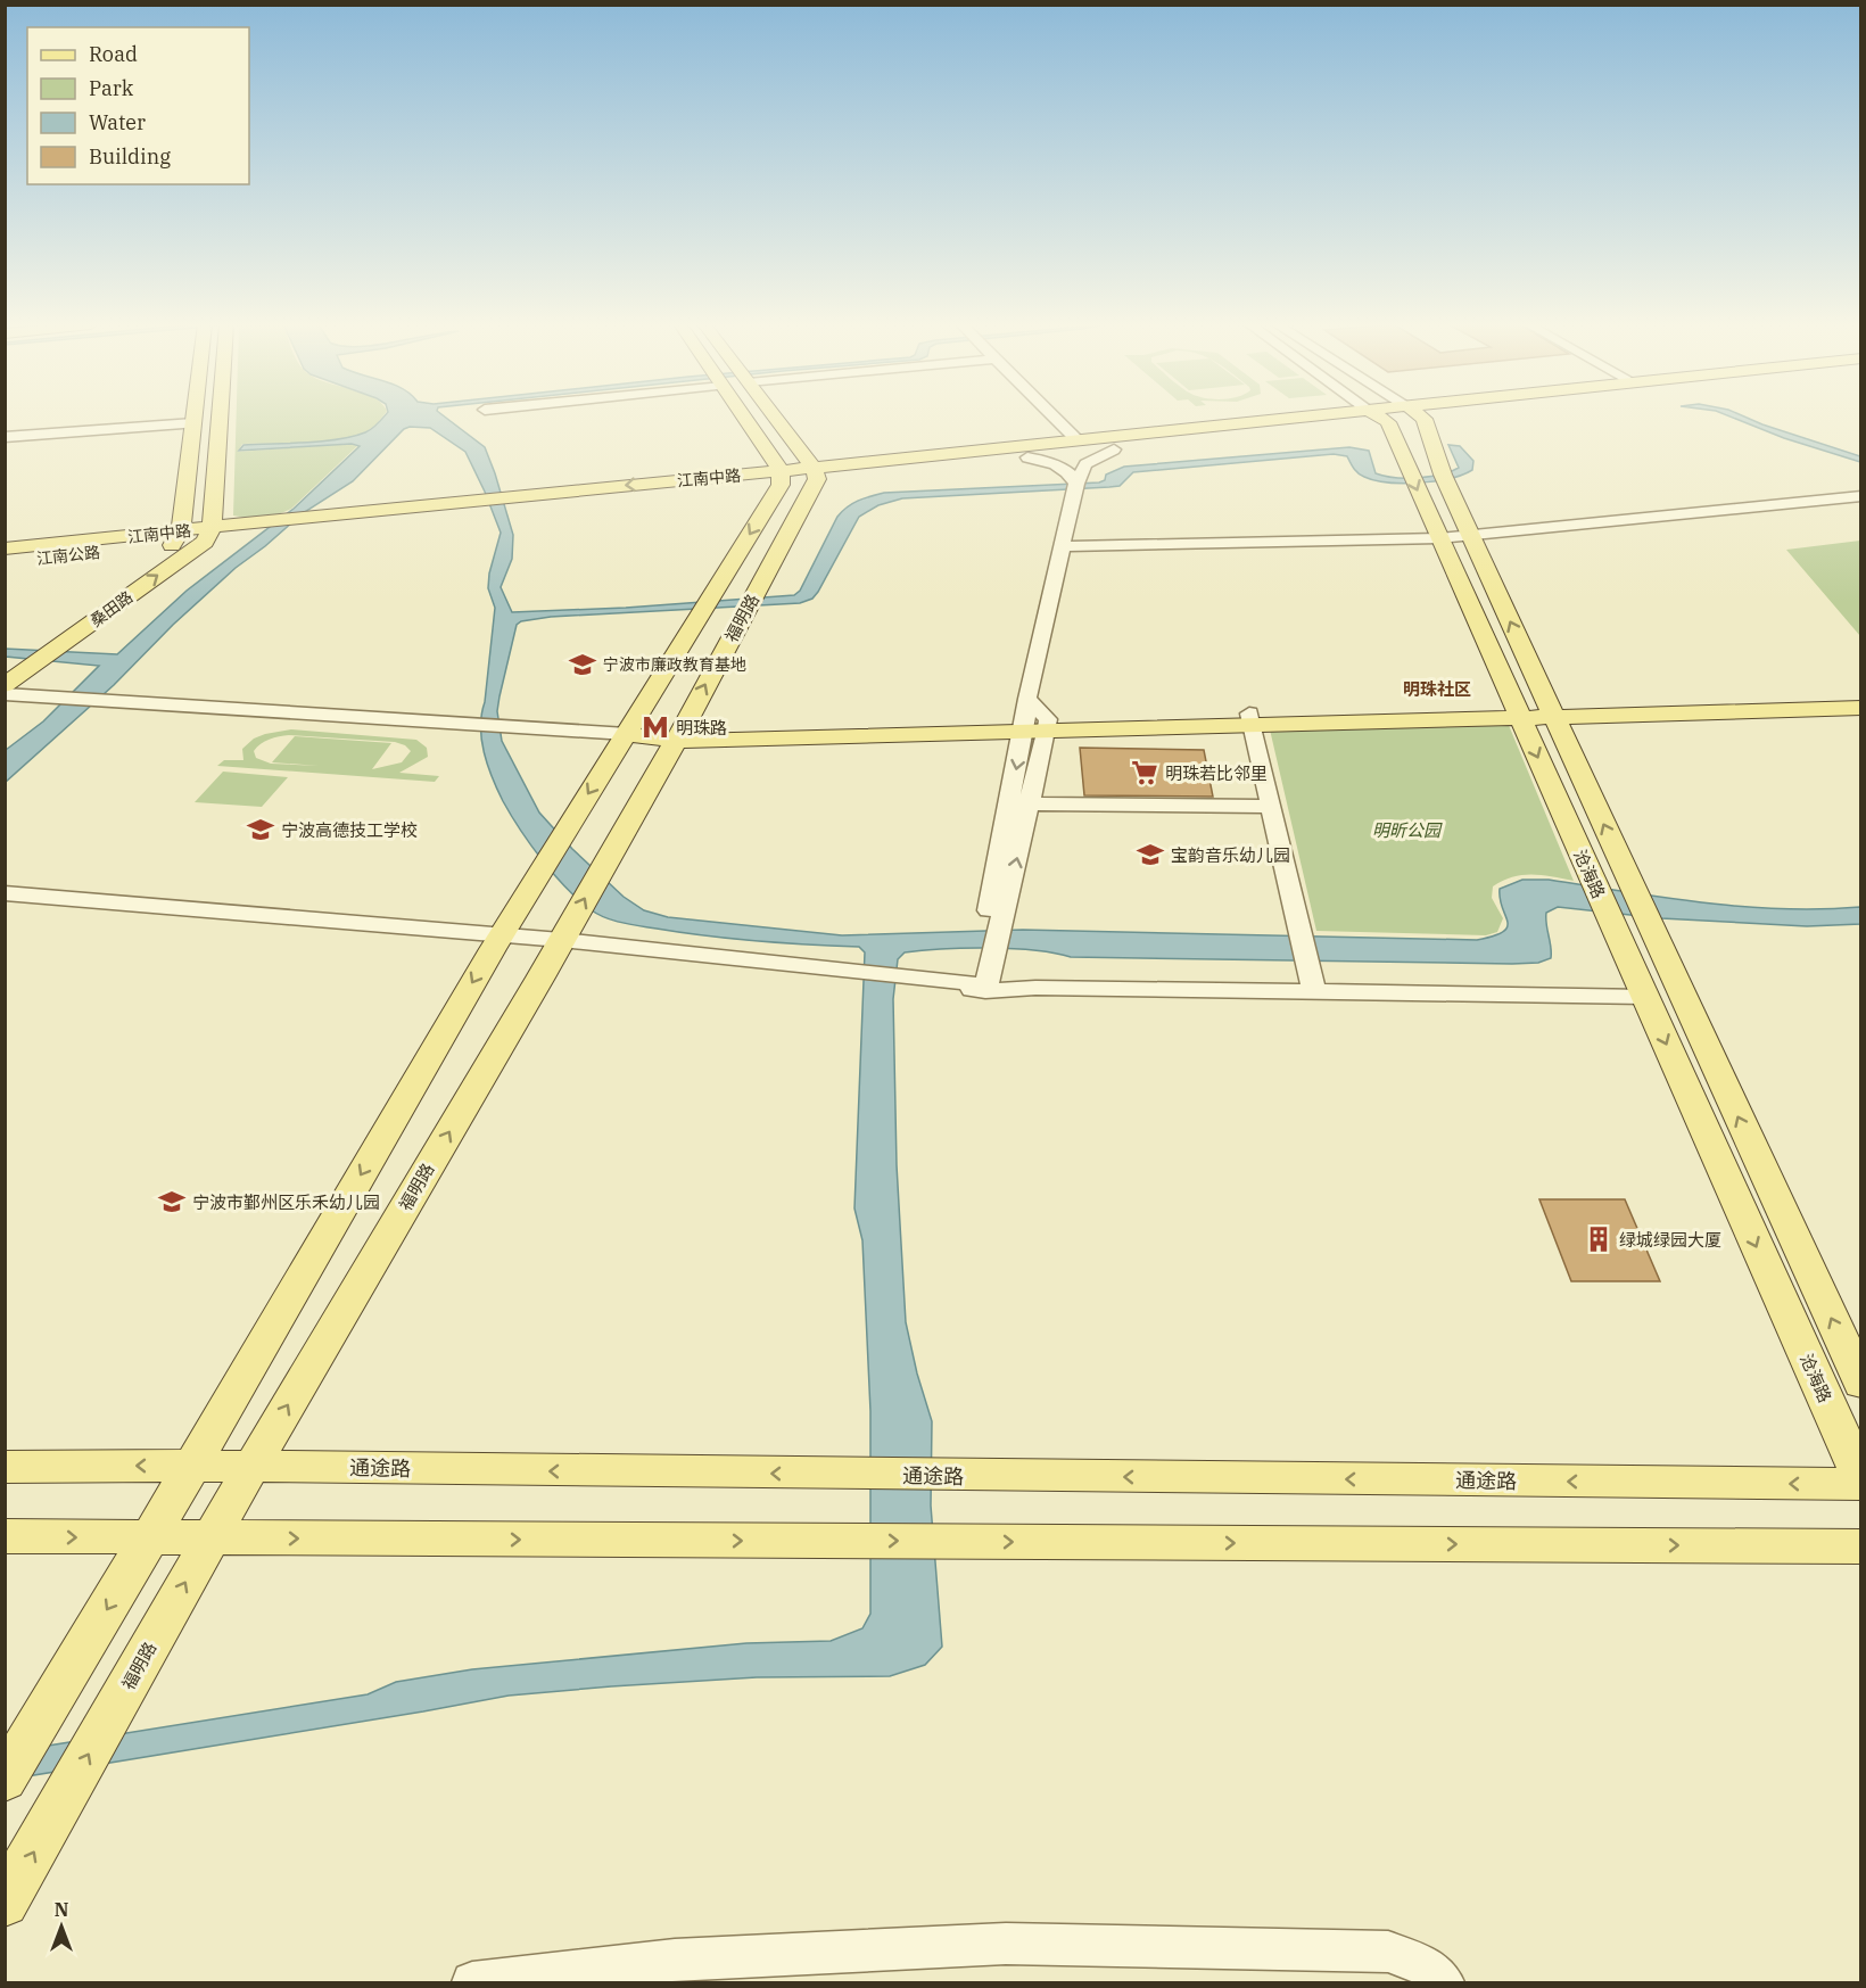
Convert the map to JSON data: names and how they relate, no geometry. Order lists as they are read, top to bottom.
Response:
{
  "streets": {
    "main road": [
      "江南中路",
      "江南公路",
      "桑田路",
      "福明路",
      "沧海路",
      "通途路"
    ]
  },
  "crossings": [
    ["江南中路", "江南公路"],
    ["江南中路", "桑田路"],
    ["江南中路", "福明路"],
    ["江南公路", "桑田路"],
    ["福明路", "通途路"],
    ["沧海路", "通途路"]
  ],
  "districts": ["明珠社区"],
  "parks": ["明昕公园"],
  "places": {
    "school or university": [
      "宁波市廉政教育基地",
      "宁波高德技工学校",
      "宝韵音乐幼儿园",
      "宁波市鄞州区乐禾幼儿园"
    ],
    "metro station": ["明珠路"],
    "supermarket": ["明珠若比邻里"],
    "building": ["绿城绿园大厦"]
  },
  "legend": [
    "Road",
    "Park",
    "Water",
    "Building"
  ],
  "north": "top"
}
